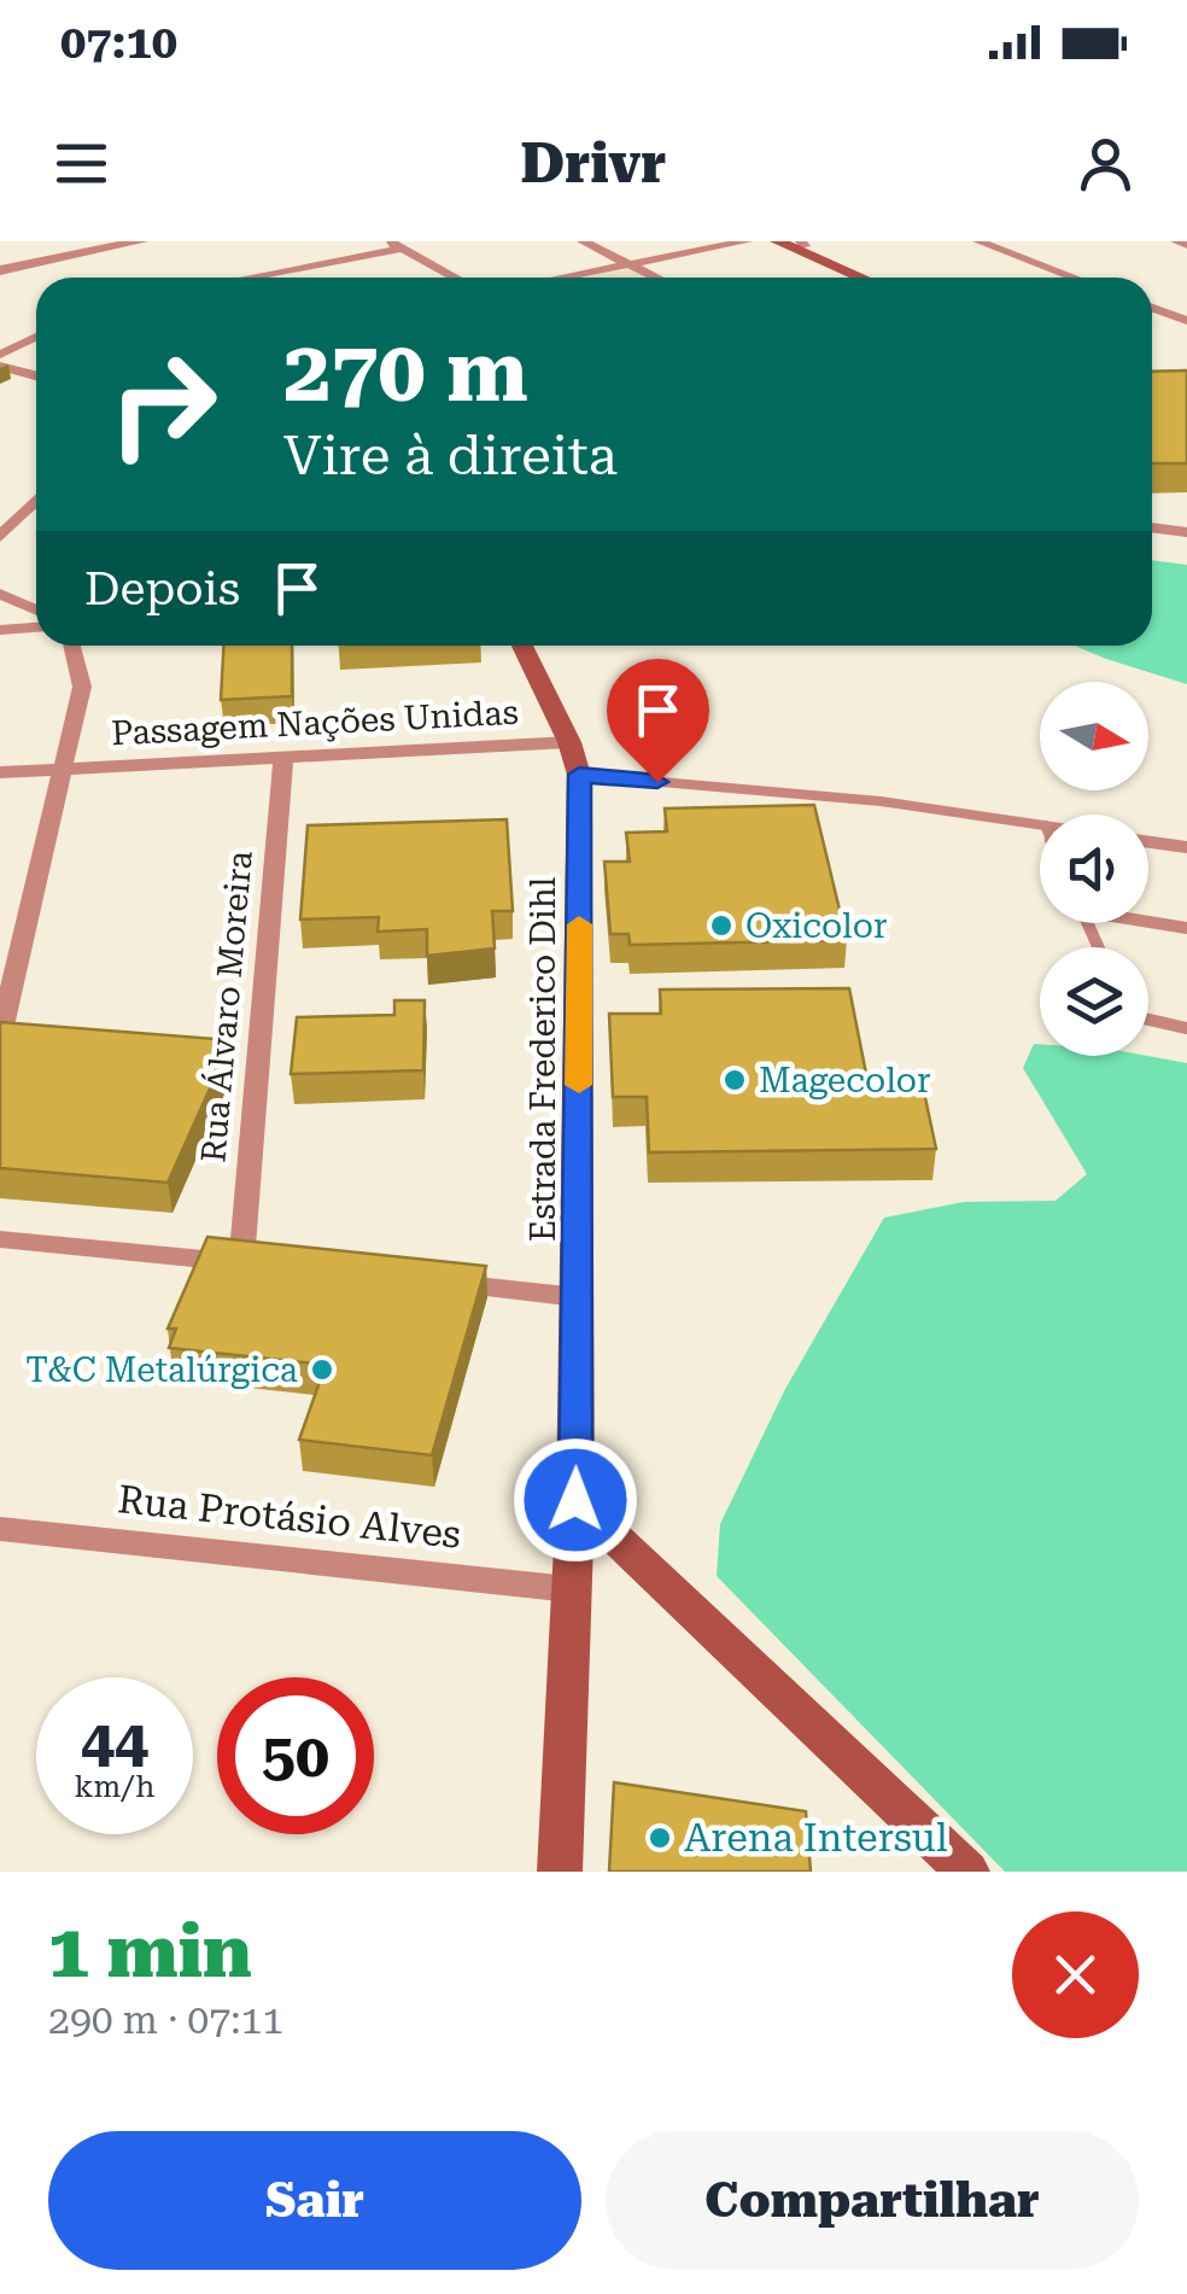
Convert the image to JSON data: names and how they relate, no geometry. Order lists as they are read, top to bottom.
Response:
{
  "streets": {
    "main road": ["Estrada Frederico Dihl"],
    "street": ["Passagem Nações Unidas", "Rua Álvaro Moreira", "Rua Protásio Alves"]
  },
  "crossings": [
    ["Passagem Nações Unidas", "Rua Álvaro Moreira"],
    ["Passagem Nações Unidas", "Estrada Frederico Dihl"],
    ["Estrada Frederico Dihl", "Rua Protásio Alves"]
  ],
  "places": [
    "Oxicolor",
    "Magecolor",
    "T&C Metalúrgica",
    "Arena Intersul"
  ],
  "north": "right",
  "page": {
    "status": "07:10",
    "header": "Drivr",
    "turn": ["270 m", "Vire à direita"],
    "then": "Depois",
    "speed": "44 km/h",
    "limit": "50",
    "heading": ["1 min", "290 m · 07:11"],
    "buttons": ["Sair", "Compartilhar"]
  }
}
